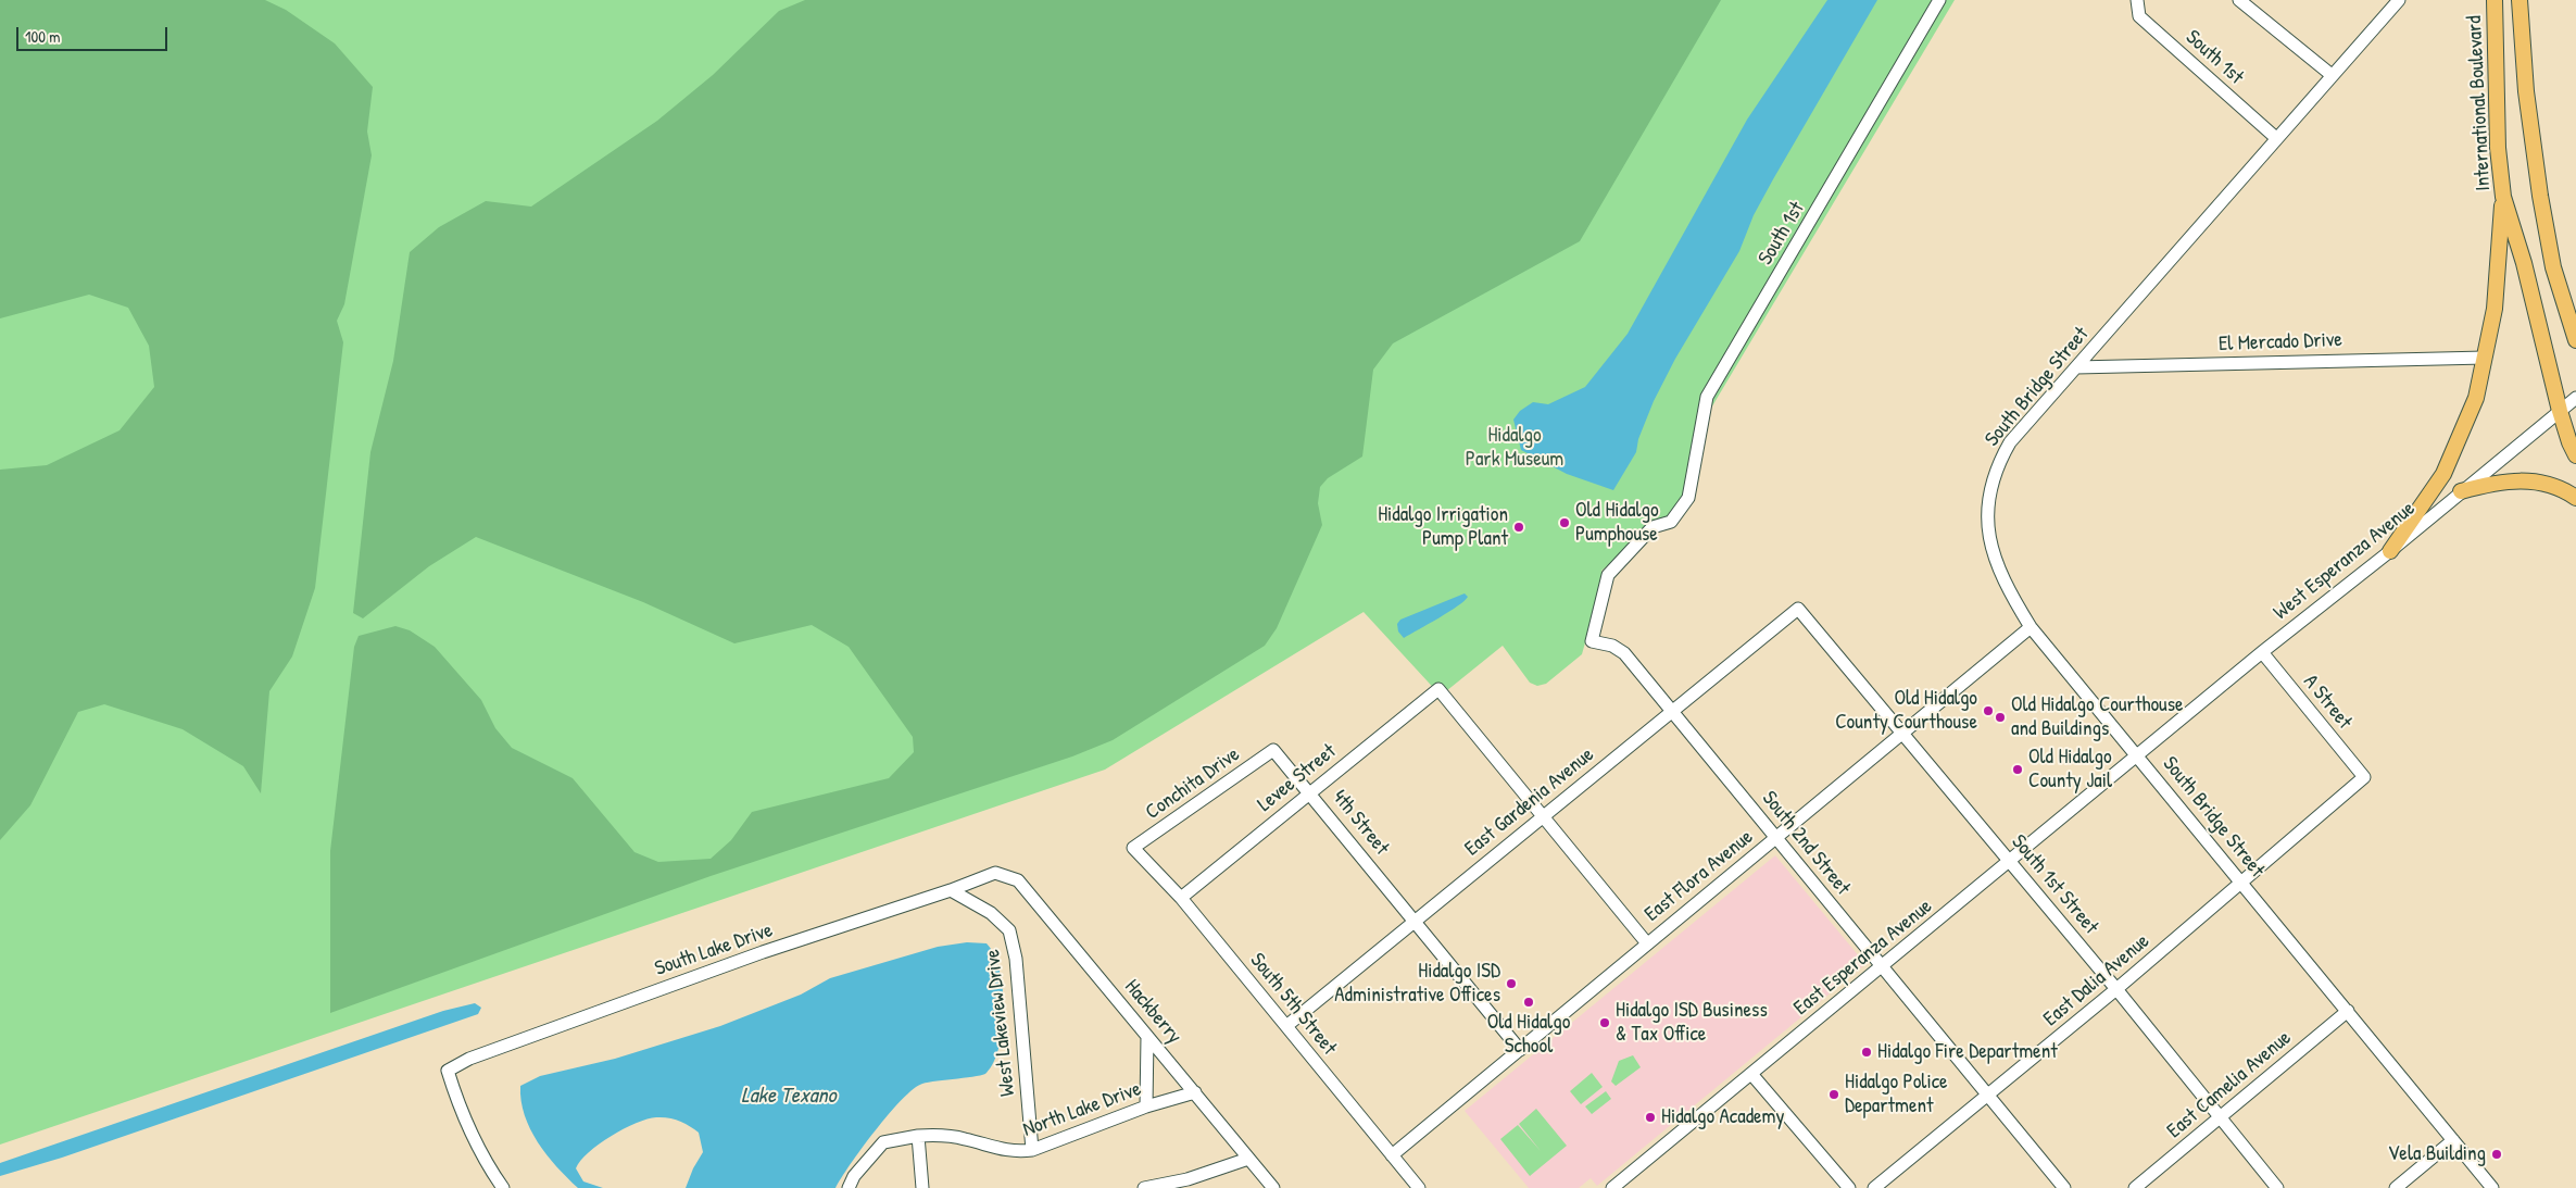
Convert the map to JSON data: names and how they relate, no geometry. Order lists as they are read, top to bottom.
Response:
{
  "streets": {
    "main road": ["International Boulevard"],
    "street": [
      "South 1st",
      "El Mercado Drive",
      "South Bridge Street",
      "West Esperanza Avenue",
      "A Street",
      "Levee Street",
      "Conchita Drive",
      "East Gardenia Avenue",
      "4th Street",
      "South 2nd Street",
      "East Flora Avenue",
      "South 1st Street",
      "South Lake Drive",
      "East Esperanza Avenue",
      "East Dalia Avenue",
      "South 5th Street",
      "Hackberry",
      "West Lakeview Drive",
      "East Camelia Avenue",
      "North Lake Drive"
    ]
  },
  "crossings": [
    ["South 1st", "South Bridge Street"],
    ["South 1st", "South 2nd Street"],
    ["International Boulevard", "West Esperanza Avenue"],
    ["El Mercado Drive", "South Bridge Street"],
    ["South Bridge Street", "West Esperanza Avenue"],
    ["South Bridge Street", "East Flora Avenue"],
    ["South Bridge Street", "East Esperanza Avenue"],
    ["South Bridge Street", "East Dalia Avenue"],
    ["South Bridge Street", "East Camelia Avenue"],
    ["West Esperanza Avenue", "A Street"],
    ["West Esperanza Avenue", "East Esperanza Avenue"],
    ["A Street", "East Dalia Avenue"],
    ["Levee Street", "East Gardenia Avenue"],
    ["Levee Street", "4th Street"],
    ["Levee Street", "South 5th Street"],
    ["Conchita Drive", "4th Street"],
    ["Conchita Drive", "South 5th Street"],
    ["East Gardenia Avenue", "4th Street"],
    ["East Gardenia Avenue", "South 2nd Street"],
    ["East Gardenia Avenue", "South 1st Street"],
    ["East Gardenia Avenue", "South 5th Street"],
    ["4th Street", "East Flora Avenue"],
    ["South 2nd Street", "East Flora Avenue"],
    ["South 2nd Street", "East Esperanza Avenue"],
    ["South 2nd Street", "East Dalia Avenue"],
    ["East Flora Avenue", "South 1st Street"],
    ["East Flora Avenue", "South 5th Street"],
    ["South 1st Street", "East Esperanza Avenue"],
    ["South 1st Street", "East Dalia Avenue"],
    ["South 1st Street", "East Camelia Avenue"],
    ["South Lake Drive", "Hackberry"],
    ["South Lake Drive", "West Lakeview Drive"],
    ["Hackberry", "North Lake Drive"],
    ["West Lakeview Drive", "North Lake Drive"]
  ],
  "water": ["Lake Texano"],
  "parks": ["Hidalgo Park Museum"],
  "places": [
    "Old Hidalgo Pumphouse",
    "Hidalgo Irrigation Pump Plant",
    "Old Hidalgo County Courthouse",
    "Old Hidalgo Courthouse and Buildings",
    "Old Hidalgo County Jail",
    "Hidalgo ISD Administrative Offices",
    "Old Hidalgo School",
    "Hidalgo ISD Business & Tax Office",
    "Hidalgo Fire Department",
    "Hidalgo Police Department",
    "Hidalgo Academy",
    "Vela Building"
  ],
  "scale_bar": "100 m"
}
